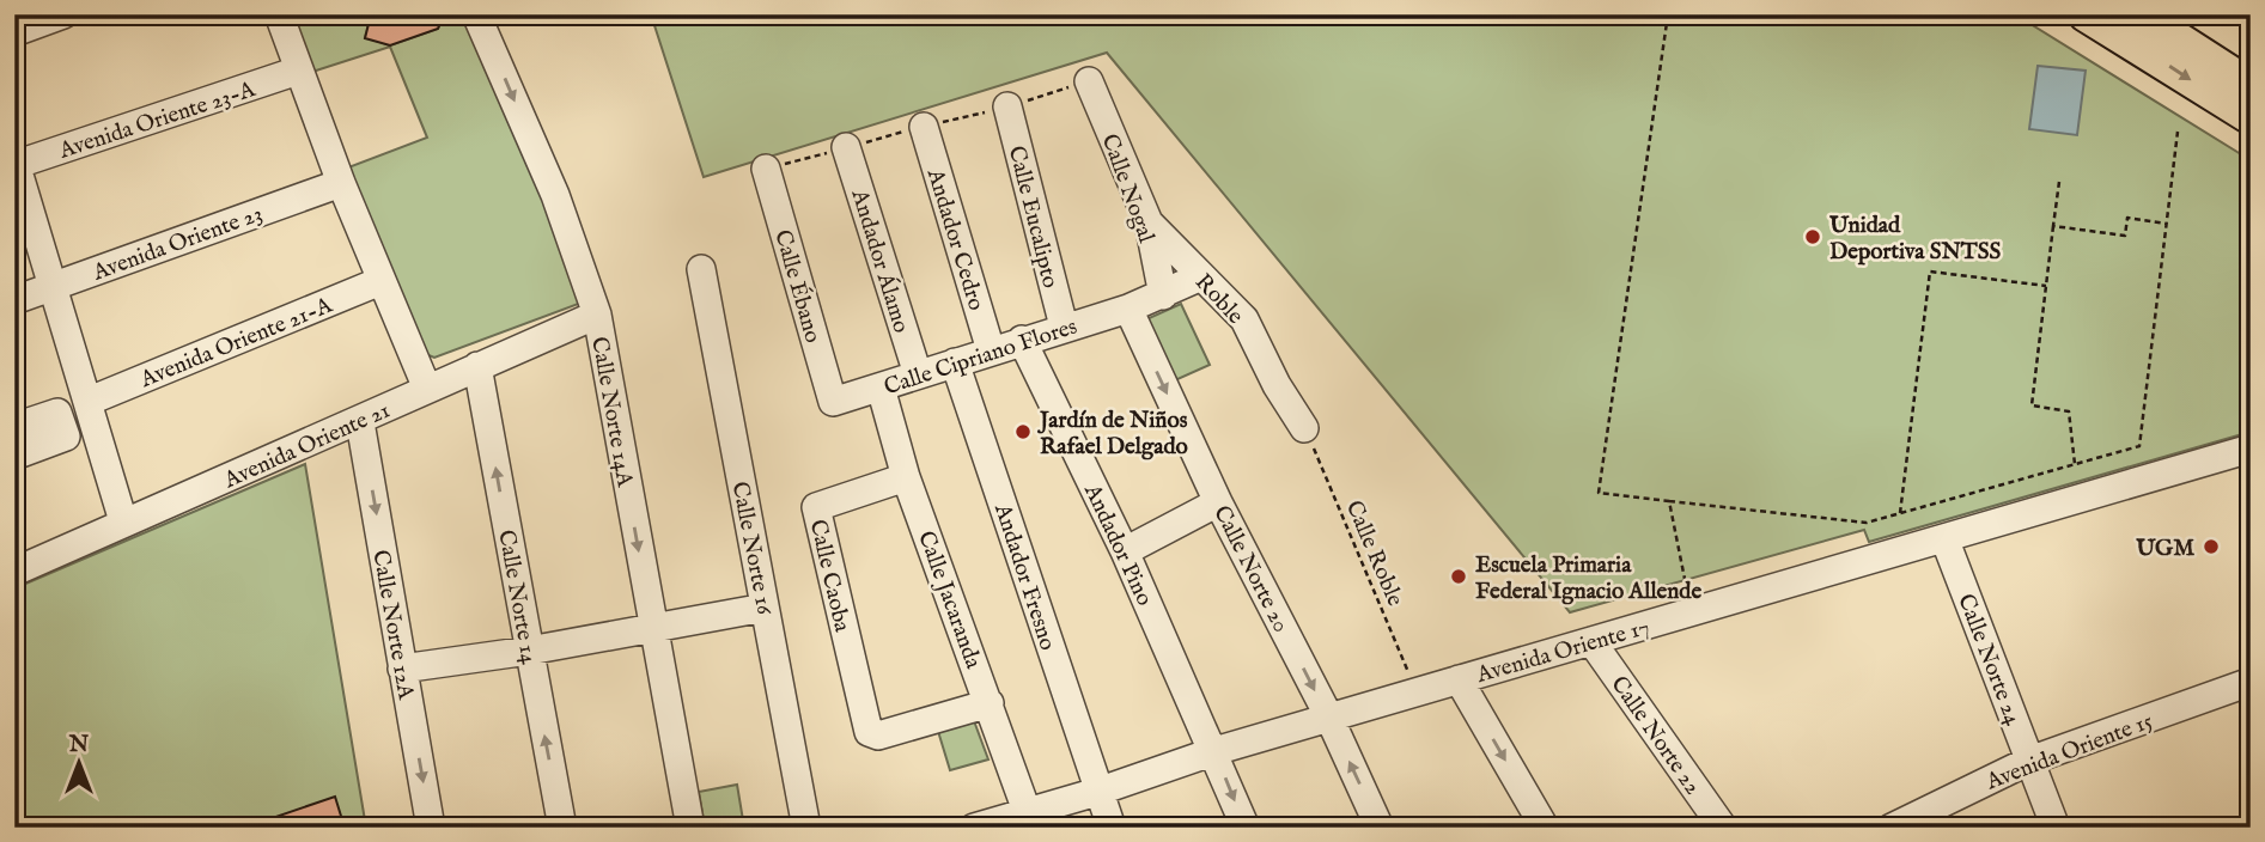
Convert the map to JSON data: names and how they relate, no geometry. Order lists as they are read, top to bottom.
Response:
{
  "streets": {
    "street": [
      "Avenida Oriente 23-A",
      "Calle Nogal",
      "Calle Eucalipto",
      "Andador Cedro",
      "Avenida Oriente 23",
      "Andador Álamo",
      "Calle Ébano",
      "Roble",
      "Avenida Oriente 21-A",
      "Calle Cipriano Flores",
      "Calle Norte 14A",
      "Avenida Oriente 21",
      "Andador Pino",
      "Calle Norte 16",
      "Calle Norte 20",
      "Calle Caoba",
      "Andador Fresno",
      "Calle Norte 14",
      "Calle Jacaranda",
      "Calle Norte 12A",
      "Avenida Oriente 17",
      "Calle Norte 24",
      "Calle Norte 22",
      "Avenida Oriente 15"
    ],
    "path": ["Calle Roble"]
  },
  "crossings": [
    ["Calle Nogal", "Roble"],
    ["Calle Nogal", "Calle Cipriano Flores"],
    ["Calle Eucalipto", "Calle Cipriano Flores"],
    ["Andador Cedro", "Calle Cipriano Flores"],
    ["Andador Álamo", "Calle Cipriano Flores"],
    ["Calle Ébano", "Calle Cipriano Flores"],
    ["Roble", "Calle Cipriano Flores"],
    ["Roble", "Calle Roble"],
    ["Calle Cipriano Flores", "Andador Pino"],
    ["Calle Cipriano Flores", "Calle Norte 20"],
    ["Calle Cipriano Flores", "Andador Fresno"],
    ["Calle Cipriano Flores", "Calle Jacaranda"],
    ["Calle Norte 14A", "Avenida Oriente 21"],
    ["Avenida Oriente 21", "Calle Norte 14"],
    ["Avenida Oriente 21", "Calle Norte 12A"],
    ["Andador Pino", "Avenida Oriente 17"],
    ["Calle Roble", "Avenida Oriente 17"],
    ["Calle Norte 20", "Avenida Oriente 17"],
    ["Calle Caoba", "Calle Jacaranda"],
    ["Andador Fresno", "Avenida Oriente 17"],
    ["Calle Jacaranda", "Avenida Oriente 17"],
    ["Avenida Oriente 17", "Calle Norte 24"],
    ["Avenida Oriente 17", "Calle Norte 22"],
    ["Calle Norte 24", "Avenida Oriente 15"]
  ],
  "one_way": ["Calle Norte 14", "Calle Norte 12A"],
  "places": [
    "Unidad Deportiva SNTSS",
    "Jardín de Niños Rafael Delgado",
    "UGM",
    "Escuela Primaria Federal Ignacio Allende"
  ],
  "north": "top"
}
